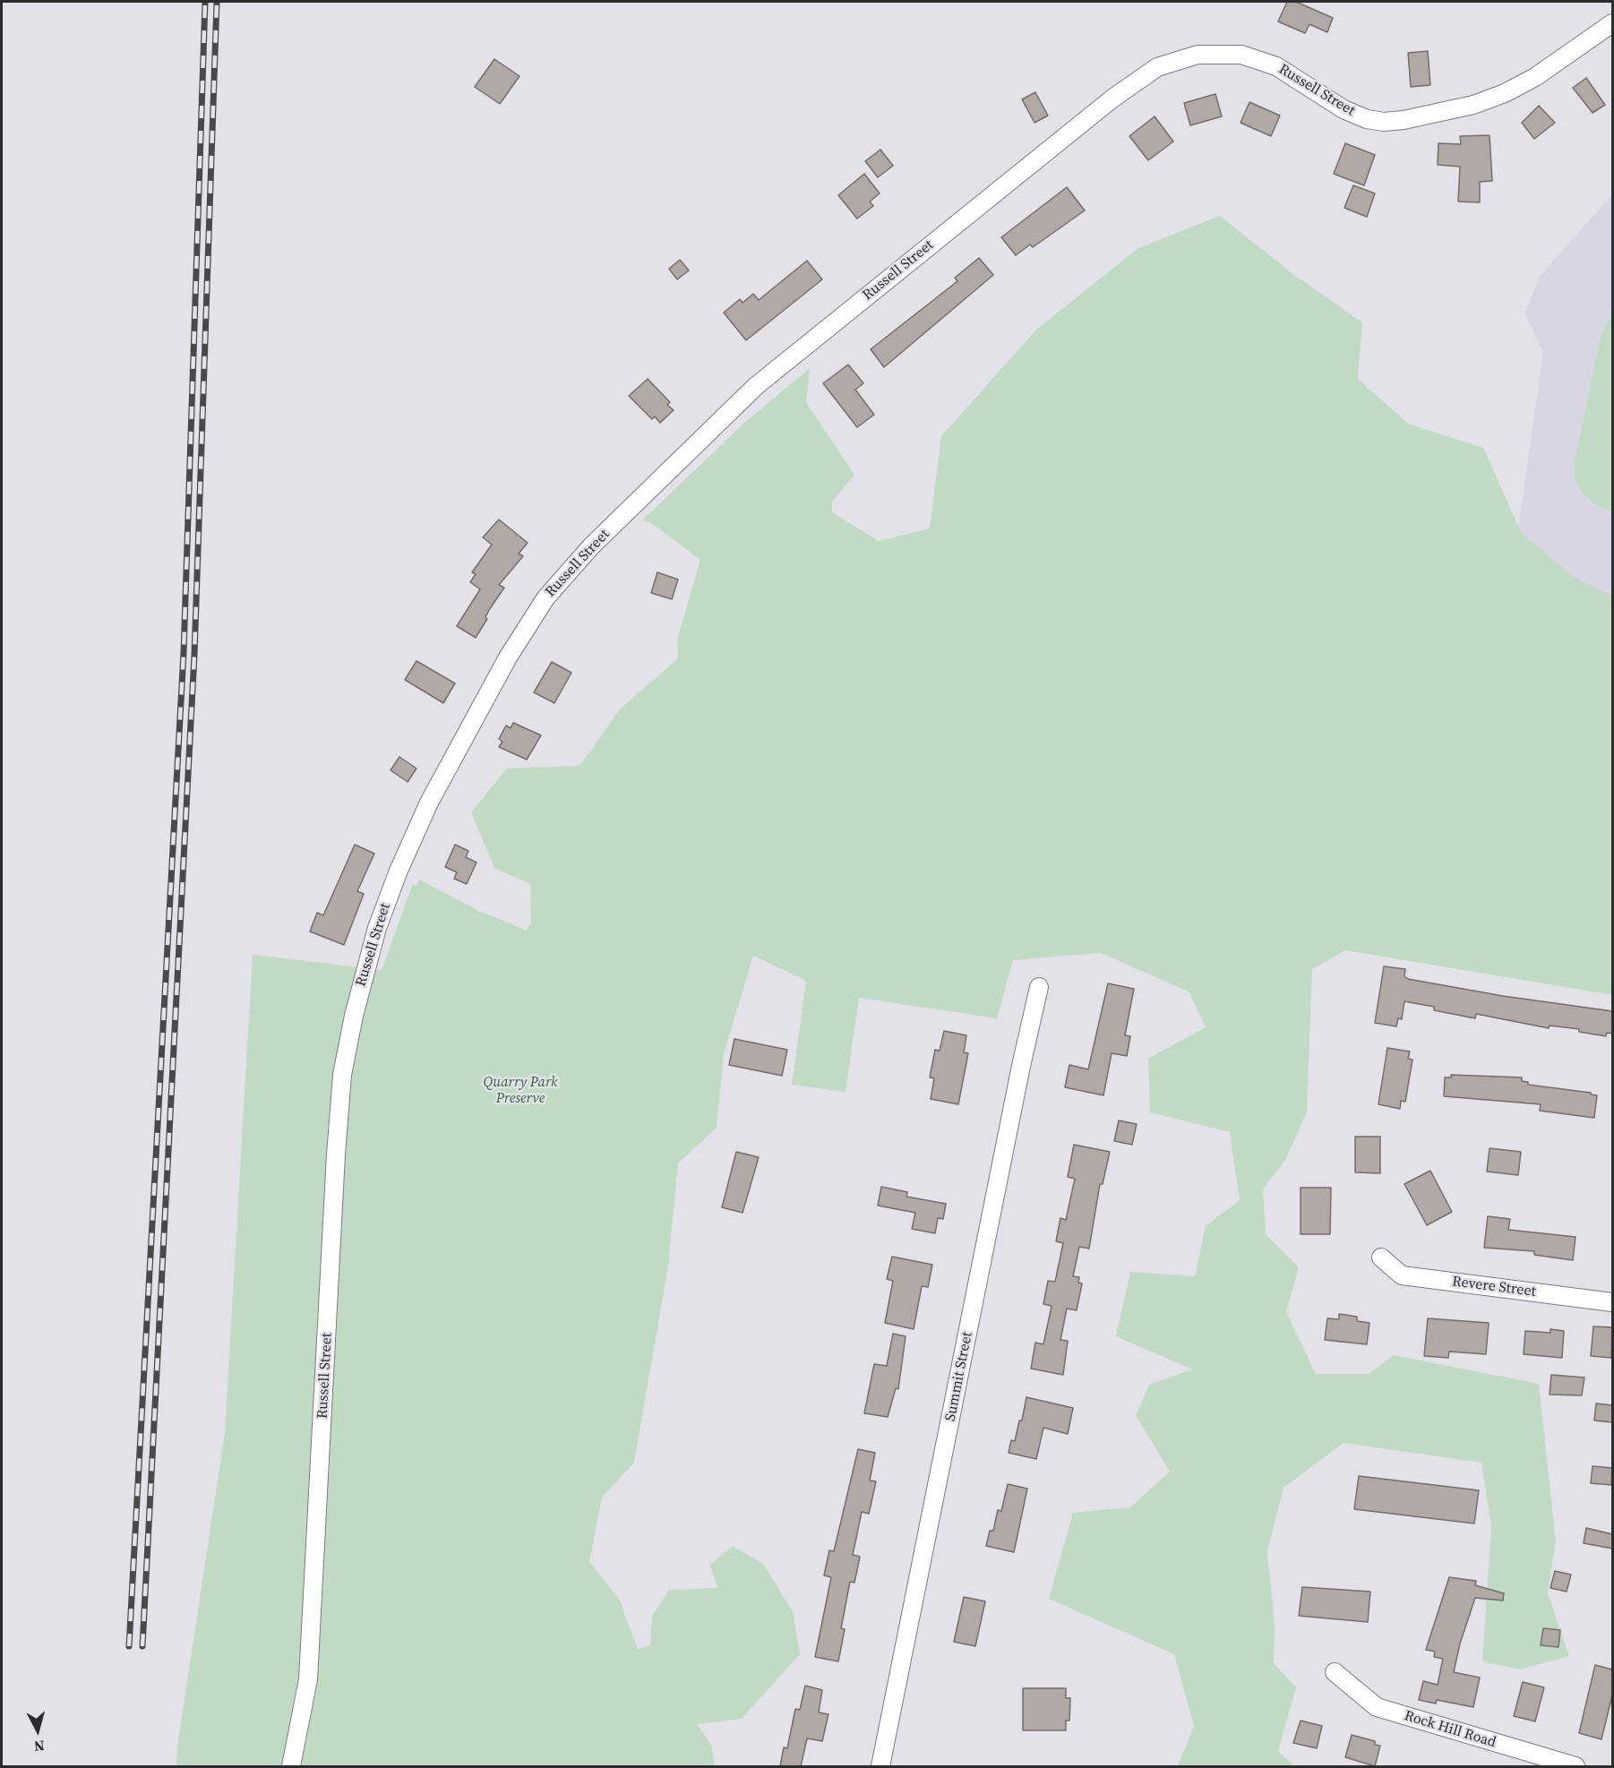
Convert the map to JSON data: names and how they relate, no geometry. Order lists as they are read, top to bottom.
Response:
{
  "streets": {
    "street": [
      "Russell Street",
      "Revere Street",
      "Summit Street",
      "Rock Hill Road"
    ]
  },
  "parks": ["Quarry Park Preserve"],
  "north": "bottom"
}
